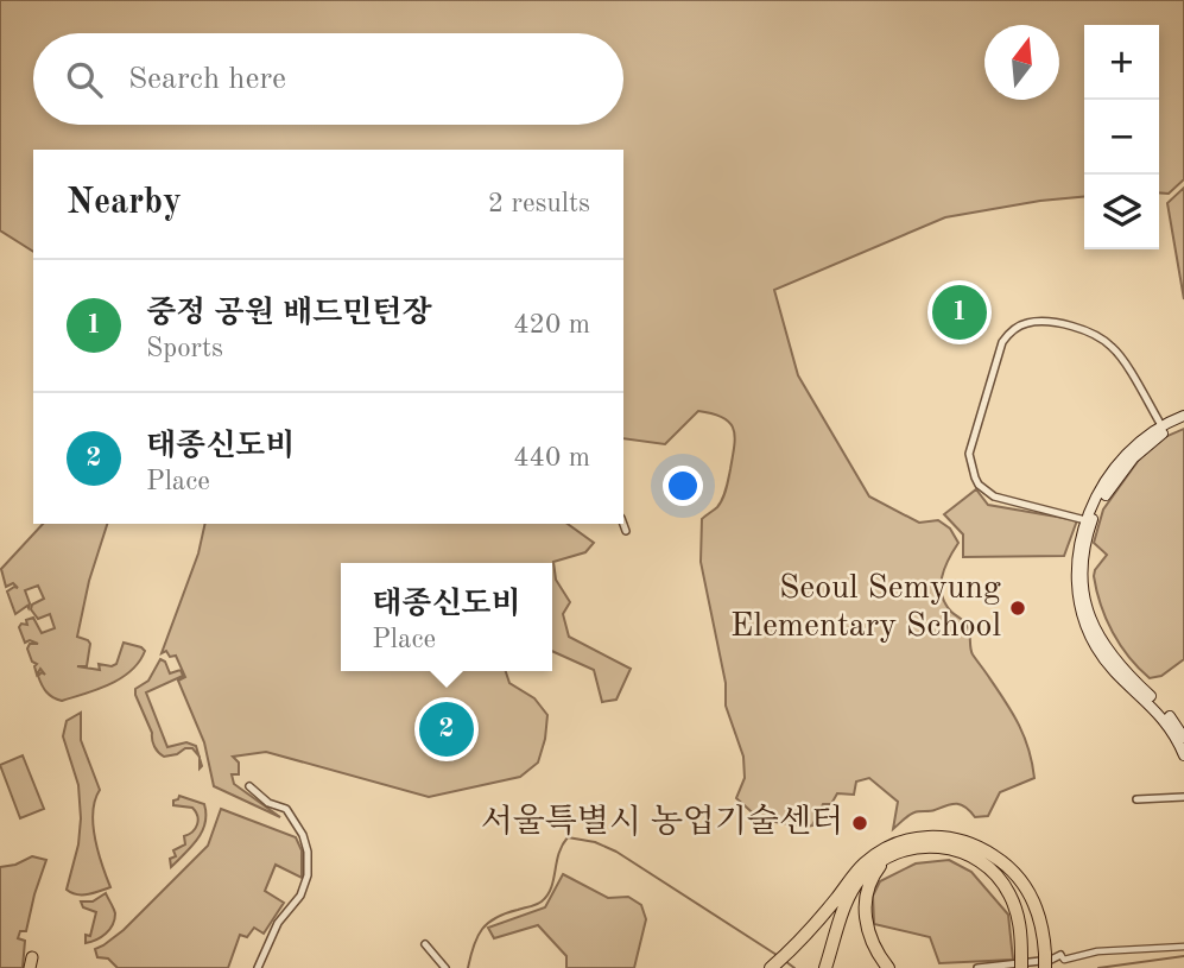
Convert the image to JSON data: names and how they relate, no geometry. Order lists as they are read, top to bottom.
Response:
{
  "places": ["Seoul Semyung Elementary School", "서울특별시 농업기술센터"],
  "north": "top",
  "page": {
    "map_buttons": ["+", "−"],
    "search": "Search here",
    "heading": ["Nearby", "2 results"],
    "list": [
      {
        "mark": "1",
        "name": "중정 공원 배드민턴장",
        "note": "Sports",
        "value": "420 m"
      },
      {
        "mark": "2",
        "name": "태종신도비",
        "note": "Place",
        "value": "440 m"
      }
    ],
    "pins": ["1", "2"],
    "popup": ["태종신도비", "Place"]
  }
}
